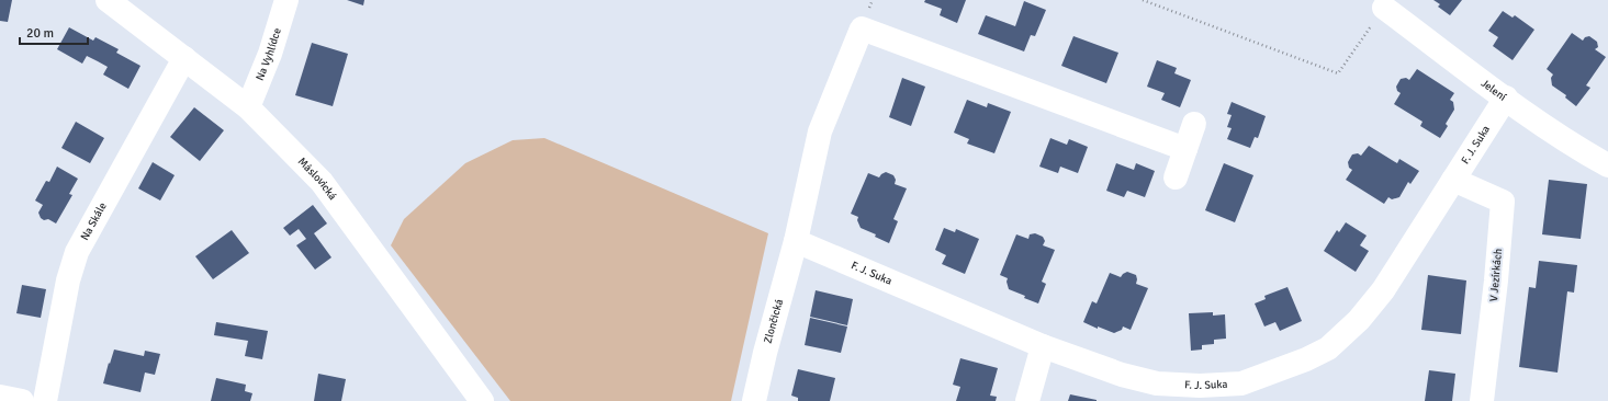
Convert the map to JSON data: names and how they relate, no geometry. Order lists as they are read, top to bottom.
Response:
{
  "streets": {
    "street": [
      "Na Vyhlídce",
      "Jelení",
      "F. J. Suka",
      "Máslovická",
      "Na Skále",
      "V Jezírkách",
      "Zlončická"
    ]
  },
  "crossings": [
    ["Na Vyhlídce", "Máslovická"],
    ["Jelení", "F. J. Suka"],
    ["F. J. Suka", "V Jezírkách"],
    ["F. J. Suka", "Zlončická"],
    ["Máslovická", "Na Skále"]
  ],
  "scale_bar": "20 m"
}
